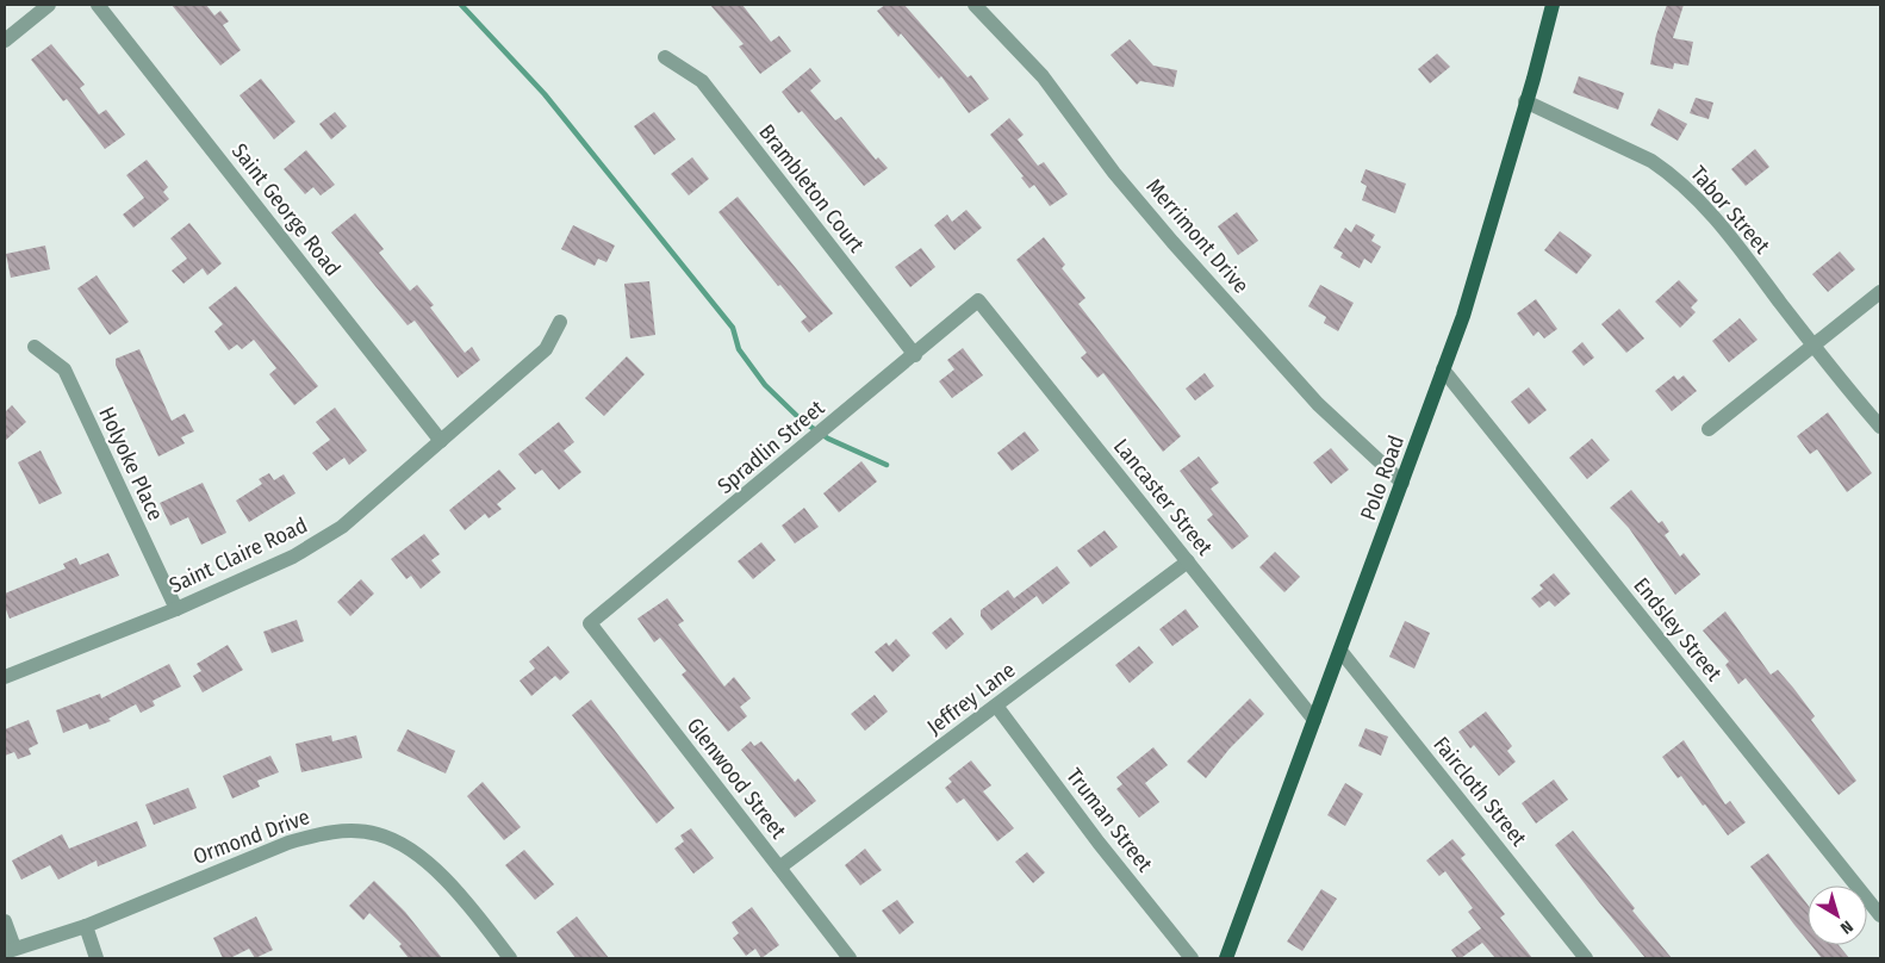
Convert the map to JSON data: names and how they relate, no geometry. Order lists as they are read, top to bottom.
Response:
{
  "streets": {
    "main road": ["Polo Road"],
    "street": [
      "Brambleton Court",
      "Saint George Road",
      "Tabor Street",
      "Merrimont Drive",
      "Spradlin Street",
      "Holyoke Place",
      "Lancaster Street",
      "Saint Claire Road",
      "Endsley Street",
      "Jeffrey Lane",
      "Glenwood Street",
      "Faircloth Street",
      "Truman Street",
      "Ormond Drive"
    ]
  },
  "crossings": [
    ["Brambleton Court", "Spradlin Street"],
    ["Saint George Road", "Saint Claire Road"],
    ["Tabor Street", "Polo Road"],
    ["Merrimont Drive", "Polo Road"],
    ["Spradlin Street", "Lancaster Street"],
    ["Spradlin Street", "Glenwood Street"],
    ["Holyoke Place", "Saint Claire Road"],
    ["Polo Road", "Lancaster Street"],
    ["Polo Road", "Endsley Street"],
    ["Polo Road", "Faircloth Street"],
    ["Lancaster Street", "Jeffrey Lane"],
    ["Jeffrey Lane", "Glenwood Street"],
    ["Jeffrey Lane", "Truman Street"]
  ],
  "north": "bottom right"
}
